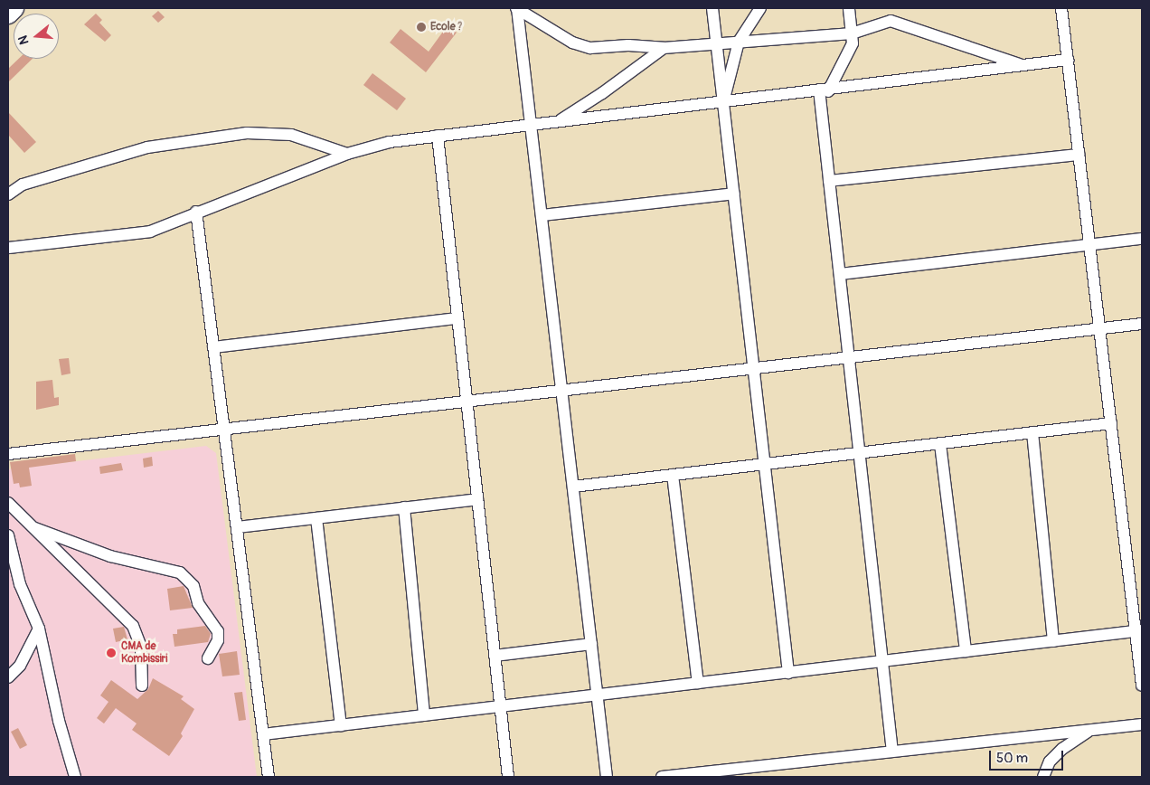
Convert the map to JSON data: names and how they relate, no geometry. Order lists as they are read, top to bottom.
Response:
{
  "places": ["Ecole ?", "CMA de Kombissiri"],
  "scale_bar": "50 m",
  "north": "left"
}
